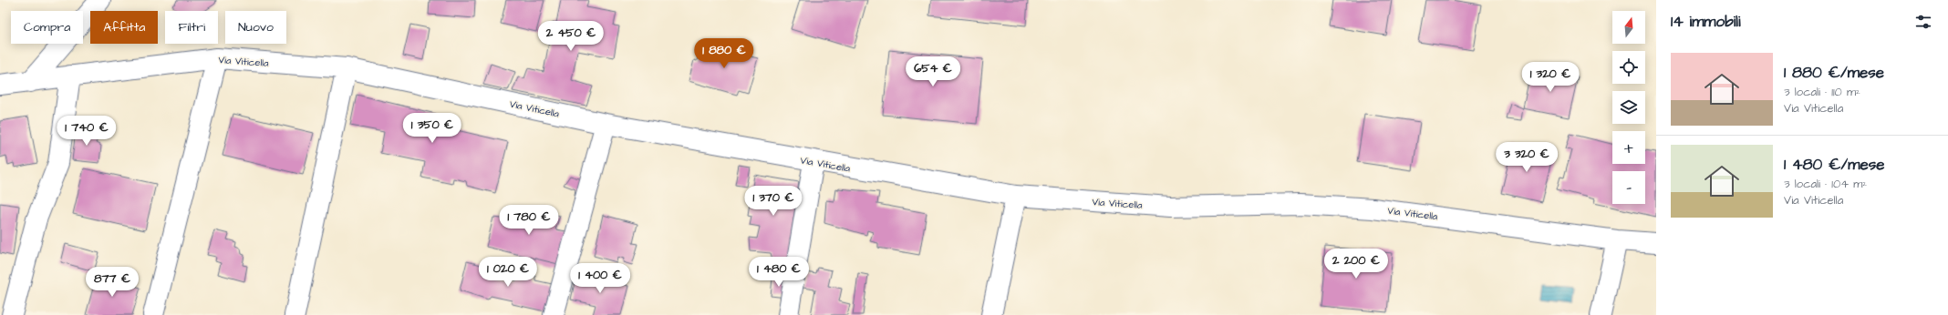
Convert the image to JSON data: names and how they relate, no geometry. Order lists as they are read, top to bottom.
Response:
{
  "streets": {
    "street": ["Via Viticella"]
  },
  "north": "top",
  "page": {
    "heading": "14 immobili",
    "map_buttons": ["+", "−"],
    "chip": [
      "Compra",
      "Affitta",
      "Filtri",
      "Nuovo"
    ],
    "price": [
      "2 450 €",
      "1 880 €",
      "654 €",
      "1 320 €",
      "1 350 €",
      "1 740 €",
      "3 320 €",
      "1 370 €",
      "1 780 €",
      "2 200 €",
      "1 020 €",
      "1 480 €",
      "1 400 €",
      "877 €"
    ],
    "list": [
      {
        "name": "1 880 €/mese",
        "note": "3 locali · 110 m² · Via Viticella"
      },
      {
        "name": "1 480 €/mese",
        "note": "3 locali · 104 m² · Via Viticella"
      }
    ]
  }
}
